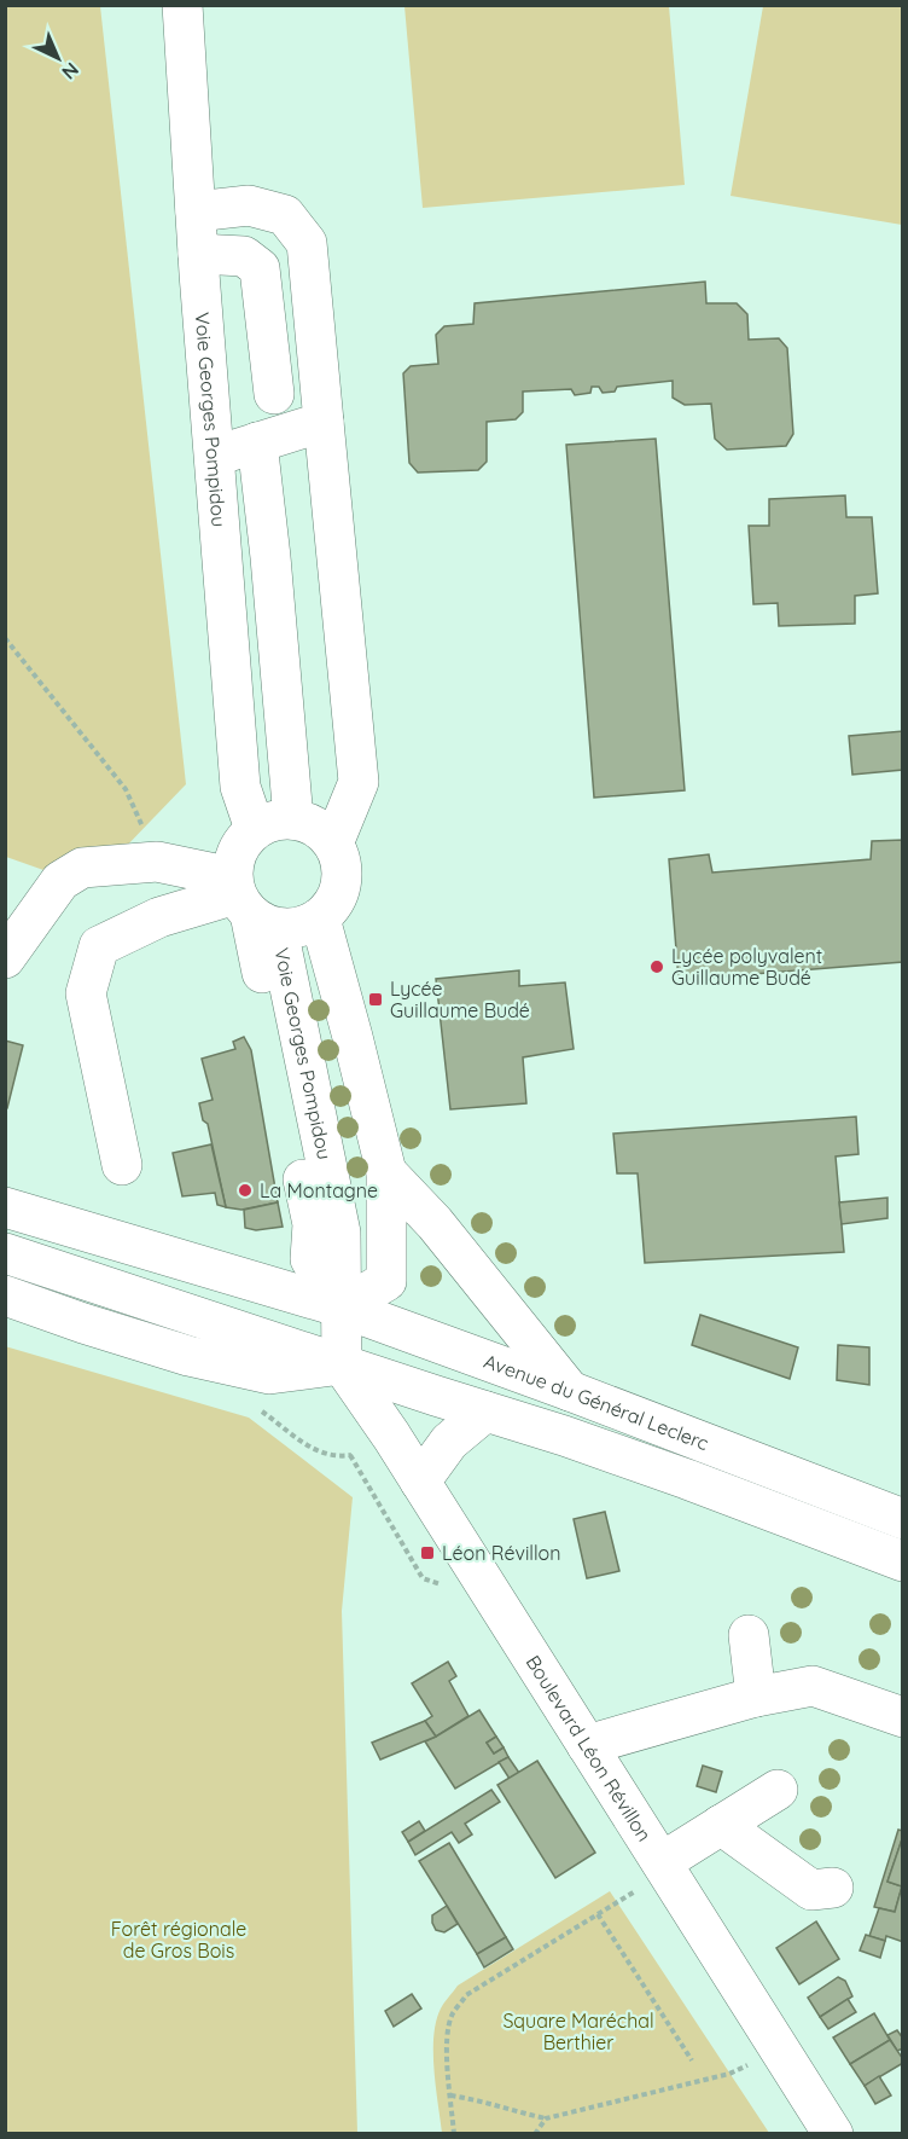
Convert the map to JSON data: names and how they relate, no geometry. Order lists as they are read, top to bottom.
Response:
{
  "streets": {
    "street": ["Voie Georges Pompidou", "Avenue du Général Leclerc", "Boulevard Léon Révillon"]
  },
  "crossings": [
    ["Voie Georges Pompidou", "Avenue du Général Leclerc"],
    ["Avenue du Général Leclerc", "Boulevard Léon Révillon"]
  ],
  "parks": ["Forêt régionale de Gros Bois", "Square Maréchal Berthier"],
  "places": {
    "other": ["Lycée polyvalent Guillaume Budé", "La Montagne"],
    "transit": ["Lycée Guillaume Budé", "Léon Révillon"]
  },
  "north": "bottom right"
}
